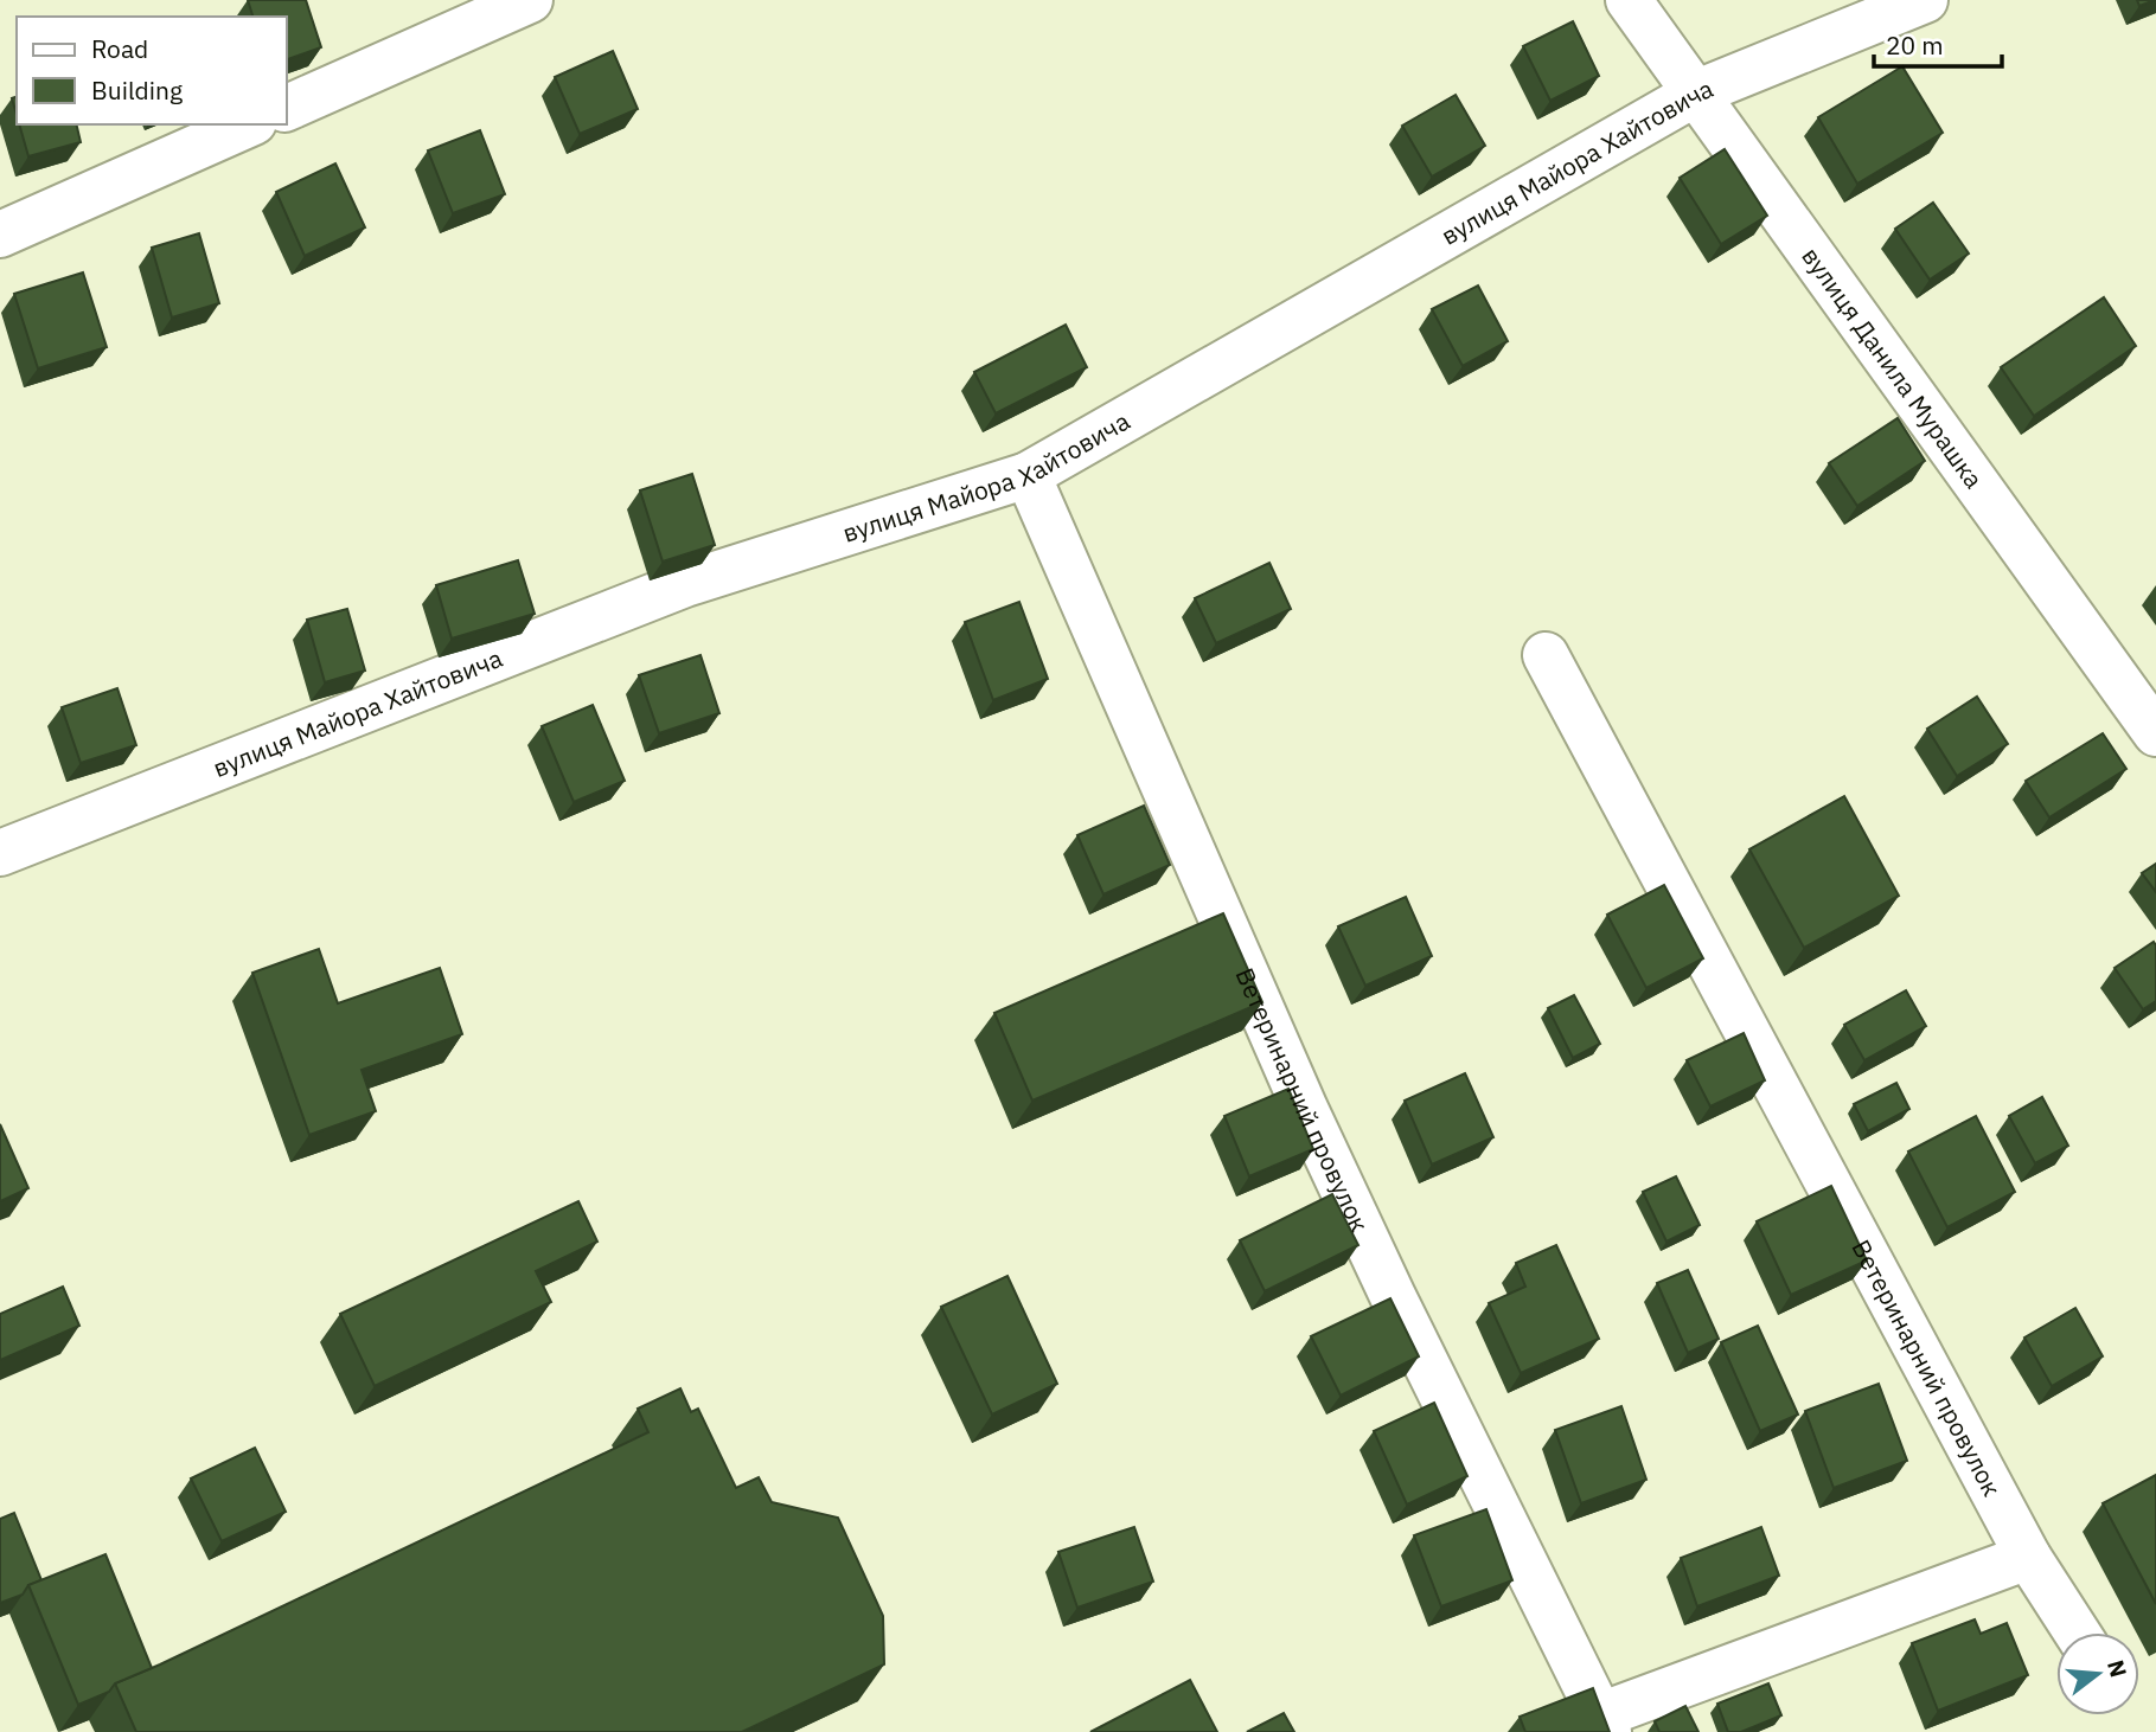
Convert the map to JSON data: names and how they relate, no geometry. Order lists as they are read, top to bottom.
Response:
{
  "streets": {
    "street": ["вулиця Майора Хайтовича", "вулиця Данила Мурашка", "Ветеринарний провулок"]
  },
  "crossings": [
    ["вулиця Майора Хайтовича", "вулиця Данила Мурашка"],
    ["вулиця Майора Хайтовича", "Ветеринарний провулок"]
  ],
  "legend": ["Road", "Building"],
  "scale_bar": "20 m",
  "north": "right"
}
